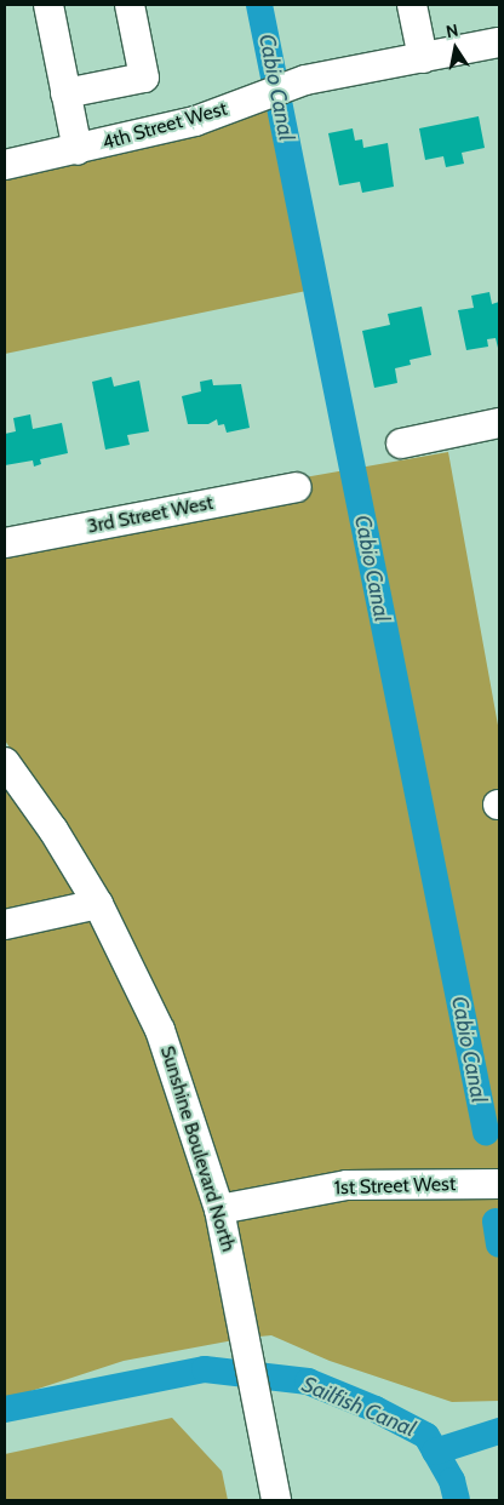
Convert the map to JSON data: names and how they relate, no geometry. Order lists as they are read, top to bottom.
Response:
{
  "streets": {
    "street": [
      "4th Street West",
      "3rd Street West",
      "Sunshine Boulevard North",
      "1st Street West"
    ]
  },
  "crossings": [
    ["Sunshine Boulevard North", "1st Street West"]
  ],
  "water": ["Cabio Canal", "Sailfish Canal"],
  "north": "top"
}
